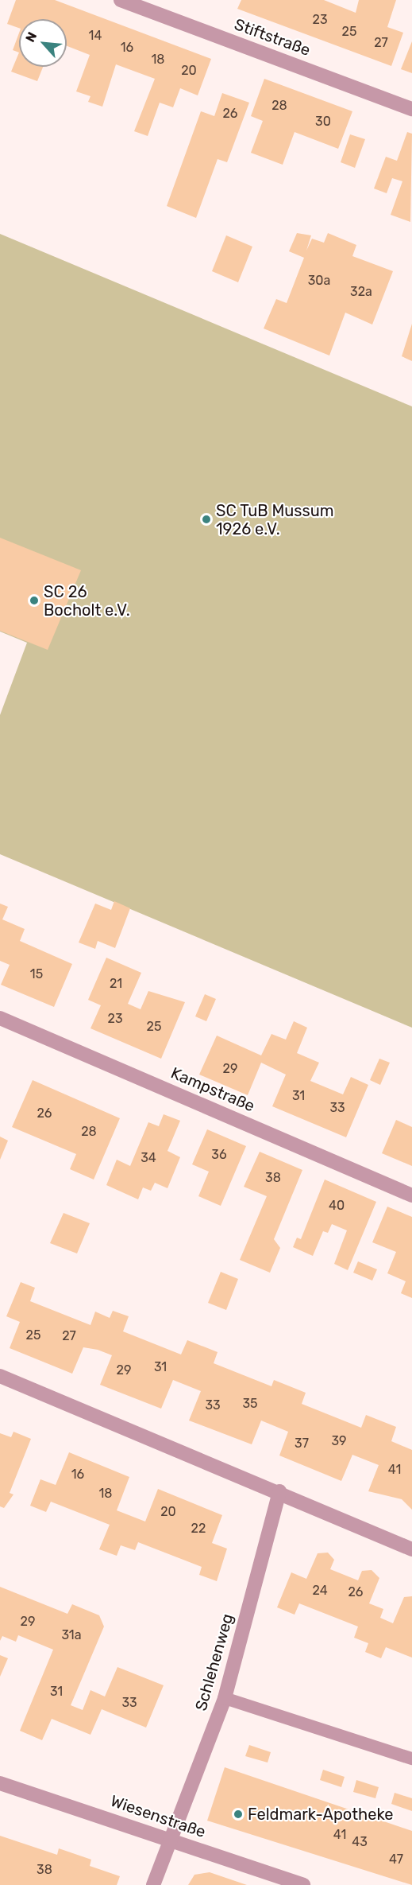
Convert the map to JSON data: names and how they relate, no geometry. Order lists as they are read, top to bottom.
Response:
{
  "streets": {
    "street": [
      "Stiftstraße",
      "Kampstraße",
      "Schlehenweg",
      "Wiesenstraße"
    ]
  },
  "crossings": [
    ["Schlehenweg", "Wiesenstraße"]
  ],
  "places": ["SC TuB Mussum 1926 e.V.", "SC 26 Bocholt e.V.", "Feldmark-Apotheke"],
  "house_numbers": [
    "23",
    "25",
    "14",
    "27",
    "16",
    "18",
    "20",
    "28",
    "26",
    "30",
    "30a",
    "32a",
    "15",
    "21",
    "23",
    "25",
    "29",
    "31",
    "33",
    "26",
    "28",
    "36",
    "34",
    "38",
    "40",
    "25",
    "27",
    "31",
    "29",
    "35",
    "33",
    "39",
    "37",
    "41",
    "16",
    "18",
    "20",
    "22",
    "24",
    "26",
    "29",
    "31a",
    "31",
    "33",
    "41",
    "43",
    "47",
    "38"
  ],
  "north": "top left"
}
